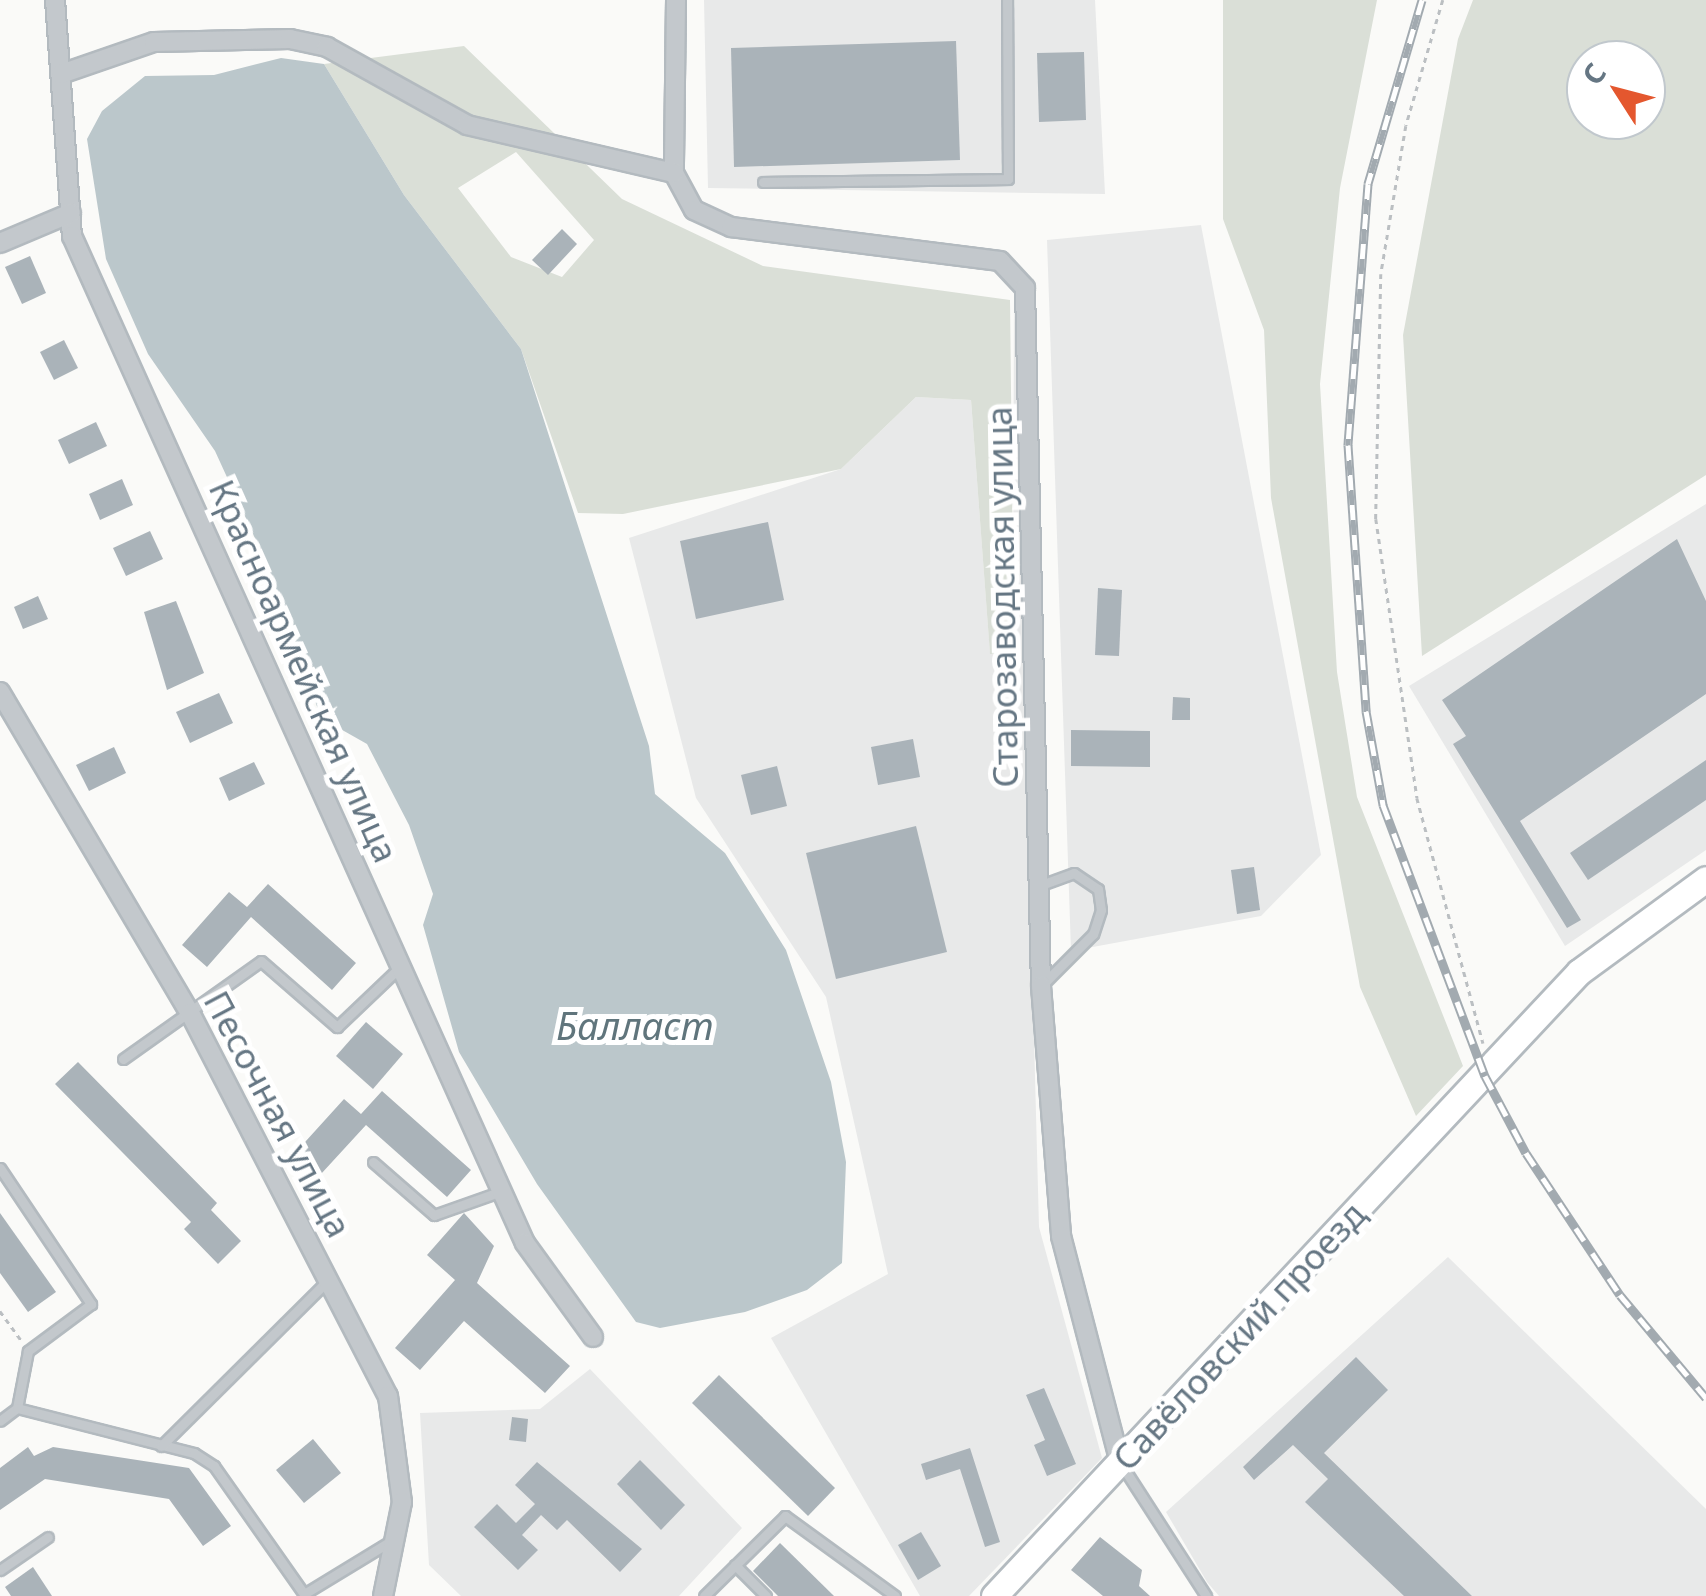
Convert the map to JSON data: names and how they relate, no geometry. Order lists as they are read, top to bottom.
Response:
{
  "streets": {
    "main road": ["Савёловский проезд"],
    "street": ["Старозаводская улица", "Красноармейская улица", "Песочная улица"]
  },
  "crossings": [
    ["Старозаводская улица", "Савёловский проезд"]
  ],
  "water": ["Балласт"],
  "north": "top left"
}
